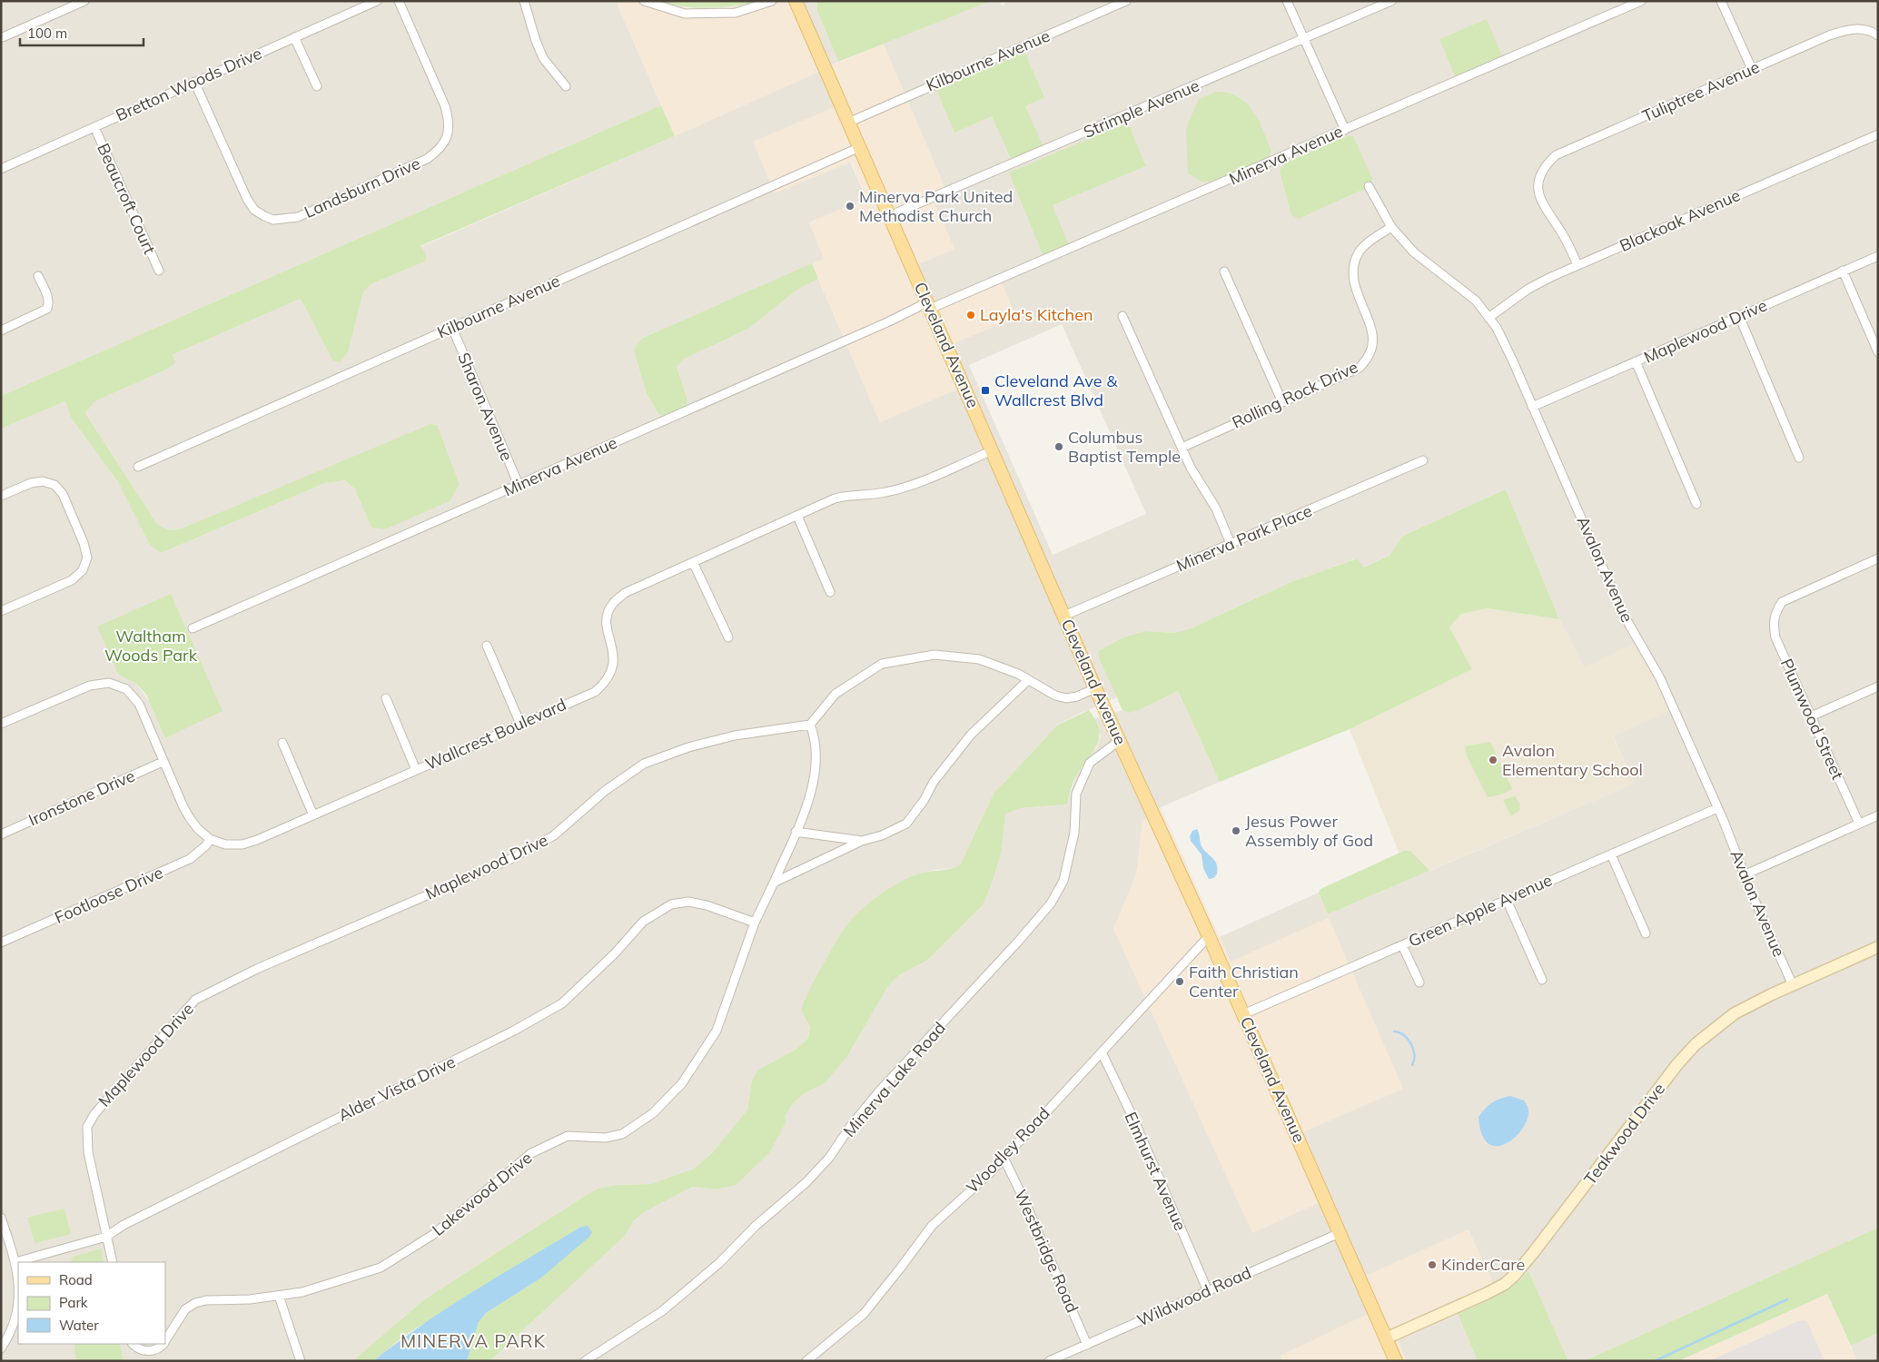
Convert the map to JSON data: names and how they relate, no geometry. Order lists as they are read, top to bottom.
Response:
{
  "streets": {
    "main road": ["Cleveland Avenue"],
    "street": [
      "Kilbourne Avenue",
      "Bretton Woods Drive",
      "Tuliptree Avenue",
      "Strimple Avenue",
      "Minerva Avenue",
      "Landsburn Drive",
      "Beaucroft Court",
      "Blackoak Avenue",
      "Maplewood Drive",
      "Rolling Rock Drive",
      "Sharon Avenue",
      "Minerva Park Place",
      "Avalon Avenue",
      "Plumwood Street",
      "Wallcrest Boulevard",
      "Ironstone Drive",
      "Footloose Drive",
      "Green Apple Avenue",
      "Minerva Lake Road",
      "Alder Vista Drive",
      "Teakwood Drive",
      "Woodley Road",
      "Elmhurst Avenue",
      "Lakewood Drive",
      "Westbridge Road",
      "Wildwood Road"
    ]
  },
  "crossings": [
    ["Kilbourne Avenue", "Cleveland Avenue"],
    ["Kilbourne Avenue", "Sharon Avenue"],
    ["Bretton Woods Drive", "Landsburn Drive"],
    ["Bretton Woods Drive", "Beaucroft Court"],
    ["Tuliptree Avenue", "Blackoak Avenue"],
    ["Strimple Avenue", "Cleveland Avenue"],
    ["Minerva Avenue", "Cleveland Avenue"],
    ["Minerva Avenue", "Sharon Avenue"],
    ["Blackoak Avenue", "Avalon Avenue"],
    ["Maplewood Drive", "Avalon Avenue"],
    ["Maplewood Drive", "Alder Vista Drive"],
    ["Maplewood Drive", "Lakewood Drive"],
    ["Cleveland Avenue", "Minerva Park Place"],
    ["Cleveland Avenue", "Wallcrest Boulevard"],
    ["Cleveland Avenue", "Green Apple Avenue"],
    ["Cleveland Avenue", "Minerva Lake Road"],
    ["Cleveland Avenue", "Teakwood Drive"],
    ["Cleveland Avenue", "Woodley Road"],
    ["Cleveland Avenue", "Wildwood Road"],
    ["Rolling Rock Drive", "Avalon Avenue"],
    ["Avalon Avenue", "Green Apple Avenue"],
    ["Avalon Avenue", "Teakwood Drive"],
    ["Wallcrest Boulevard", "Footloose Drive"],
    ["Alder Vista Drive", "Lakewood Drive"],
    ["Woodley Road", "Elmhurst Avenue"],
    ["Woodley Road", "Westbridge Road"],
    ["Elmhurst Avenue", "Wildwood Road"],
    ["Westbridge Road", "Wildwood Road"]
  ],
  "districts": ["MINERVA PARK"],
  "parks": ["Waltham Woods Park"],
  "places": {
    "other": [
      "Minerva Park United Methodist Church",
      "Layla's Kitchen",
      "Columbus Baptist Temple",
      "Avalon Elementary School",
      "Jesus Power Assembly of God",
      "Faith Christian Center",
      "KinderCare"
    ],
    "transit": ["Cleveland Ave & Wallcrest Blvd"]
  },
  "legend": ["Road", "Park", "Water"],
  "scale_bar": "100 m"
}
